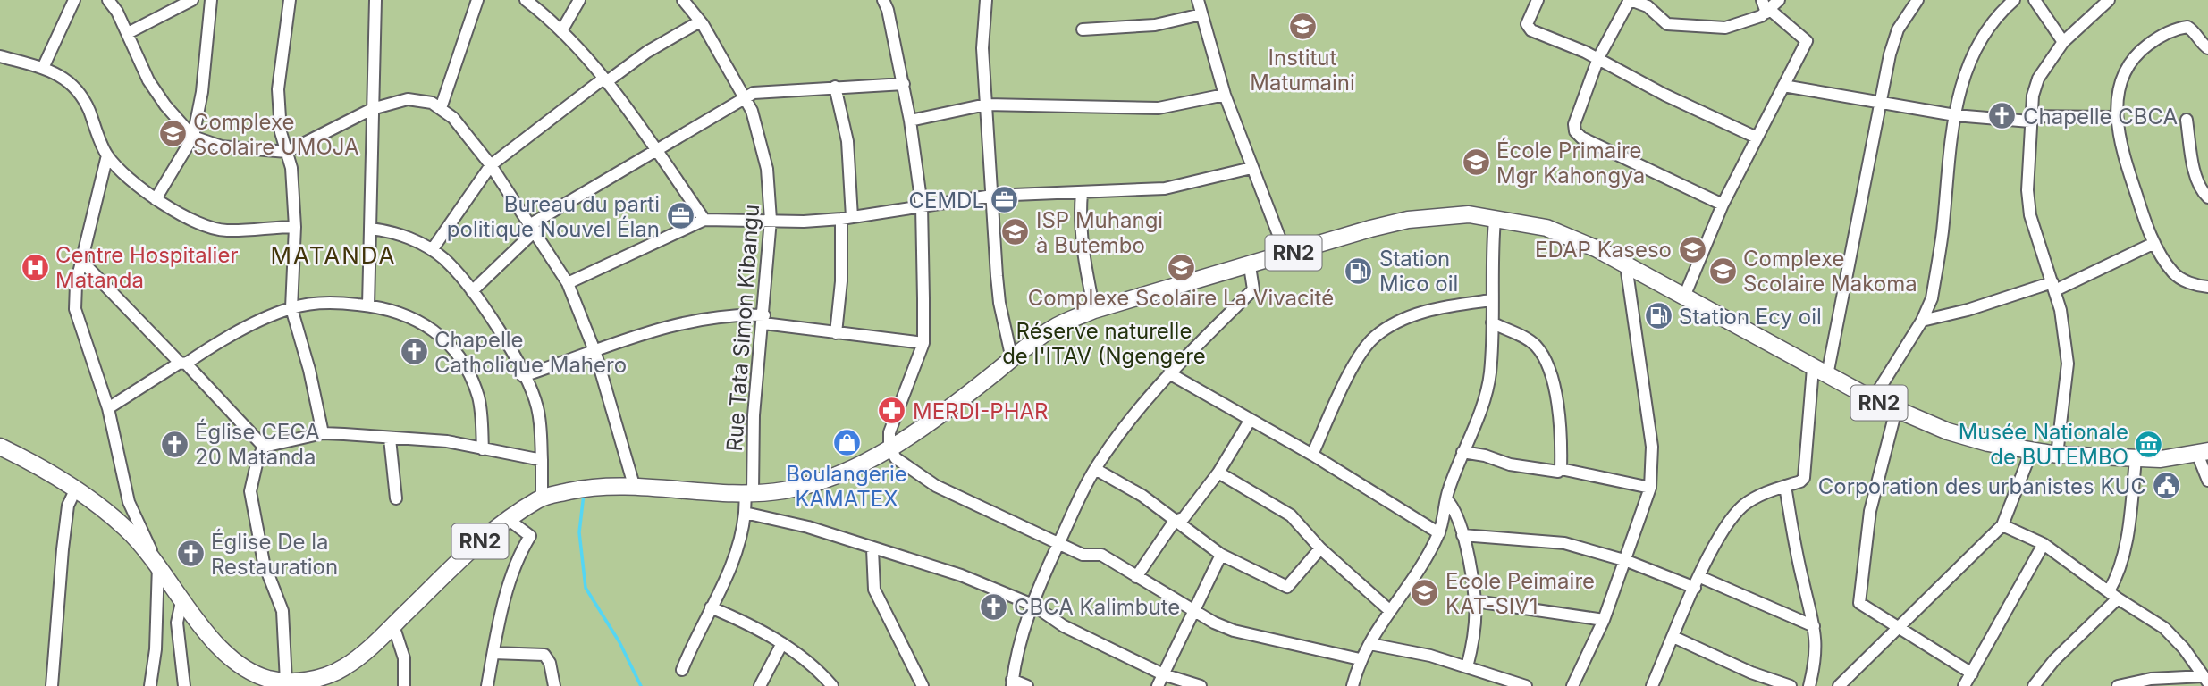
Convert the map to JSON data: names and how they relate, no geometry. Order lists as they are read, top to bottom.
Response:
{
  "streets": {
    "highway": ["RN2"],
    "street": ["Rue Tata Simon Kibangu"]
  },
  "crossings": [
    ["RN2", "Rue Tata Simon Kibangu"]
  ],
  "districts": ["MATANDA"],
  "parks": ["Réserve naturelle de l'ITAV (Ngengere"],
  "places": {
    "school or university": [
      "Institut Matumaini",
      "Complexe Scolaire UMOJA",
      "École Primaire Mgr Kahongya",
      "ISP Muhangi à Butembo",
      "EDAP Kaseso",
      "Complexe Scolaire La Vivacité",
      "Complexe Scolaire Makoma",
      "Ecole Peimaire KAT-SIV1"
    ],
    "church": [
      "Chapelle CBCA",
      "Chapelle Catholique Mahero",
      "Église CECA 20 Matanda",
      "Église De la Restauration",
      "CBCA Kalimbute"
    ],
    "office": ["CEMDL", "Bureau du parti politique Nouvel Élan"],
    "hospital": ["Centre Hospitalier Matanda"],
    "fuel station": ["Station Mico oil", "Station Ecy oil"],
    "pharmacy": ["MERDI-PHAR"],
    "shop": ["Boulangerie KAMATEX"],
    "museum": ["Musée Nationale de BUTEMBO"],
    "public building": ["Corporation des urbanistes KUC"]
  }
}
